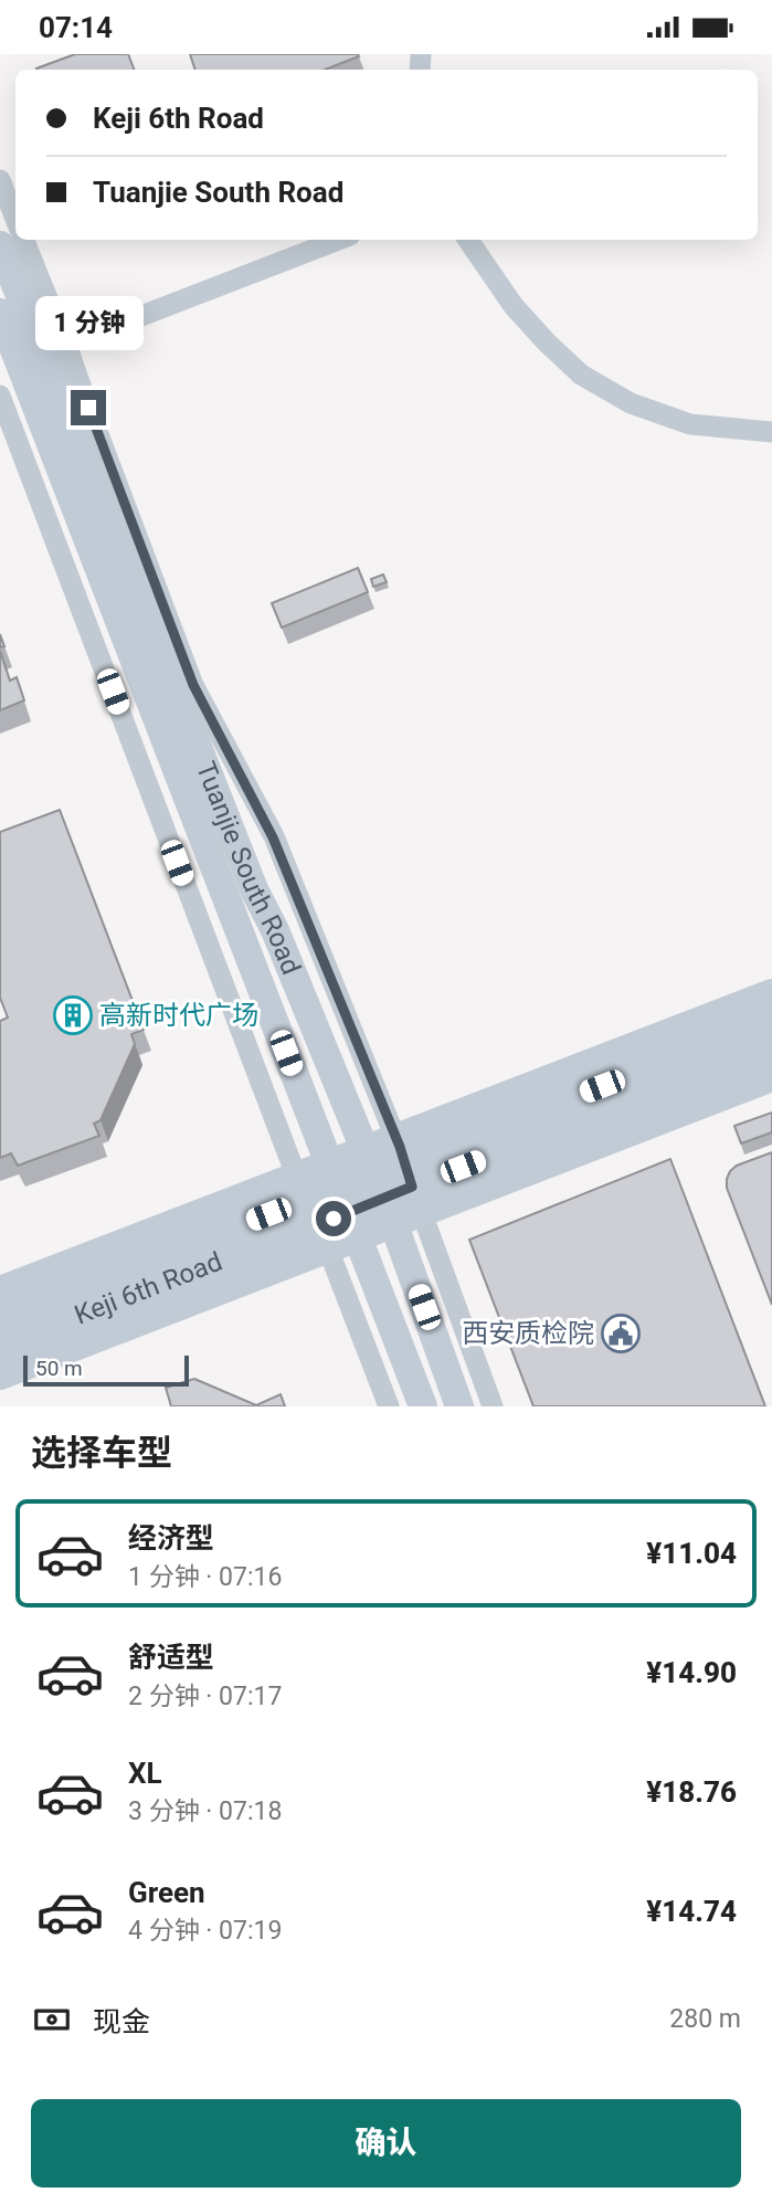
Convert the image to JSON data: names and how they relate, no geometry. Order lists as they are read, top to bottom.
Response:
{
  "streets": {
    "main road": ["Tuanjie South Road", "Keji 6th Road"]
  },
  "crossings": [
    ["Tuanjie South Road", "Keji 6th Road"]
  ],
  "places": {
    "building": ["高新时代广场"],
    "public building": ["西安质检院"]
  },
  "scale_bar": "50 m",
  "page": {
    "status": "07:14",
    "banner": ["Keji 6th Road", "Tuanjie South Road"],
    "bubble": "1 分钟",
    "scale": "50 m",
    "heading": "选择车型",
    "list": [
      {
        "name": "经济型",
        "note": "1 分钟 · 07:16",
        "value": "¥11.04"
      },
      {
        "name": "舒适型",
        "note": "2 分钟 · 07:17",
        "value": "¥14.90"
      },
      {
        "name": "XL",
        "note": "3 分钟 · 07:18",
        "value": "¥18.76"
      },
      {
        "name": "Green",
        "note": "4 分钟 · 07:19",
        "value": "¥14.74"
      }
    ],
    "pay": ["现金", "280 m"],
    "buttons": "确认"
  }
}
